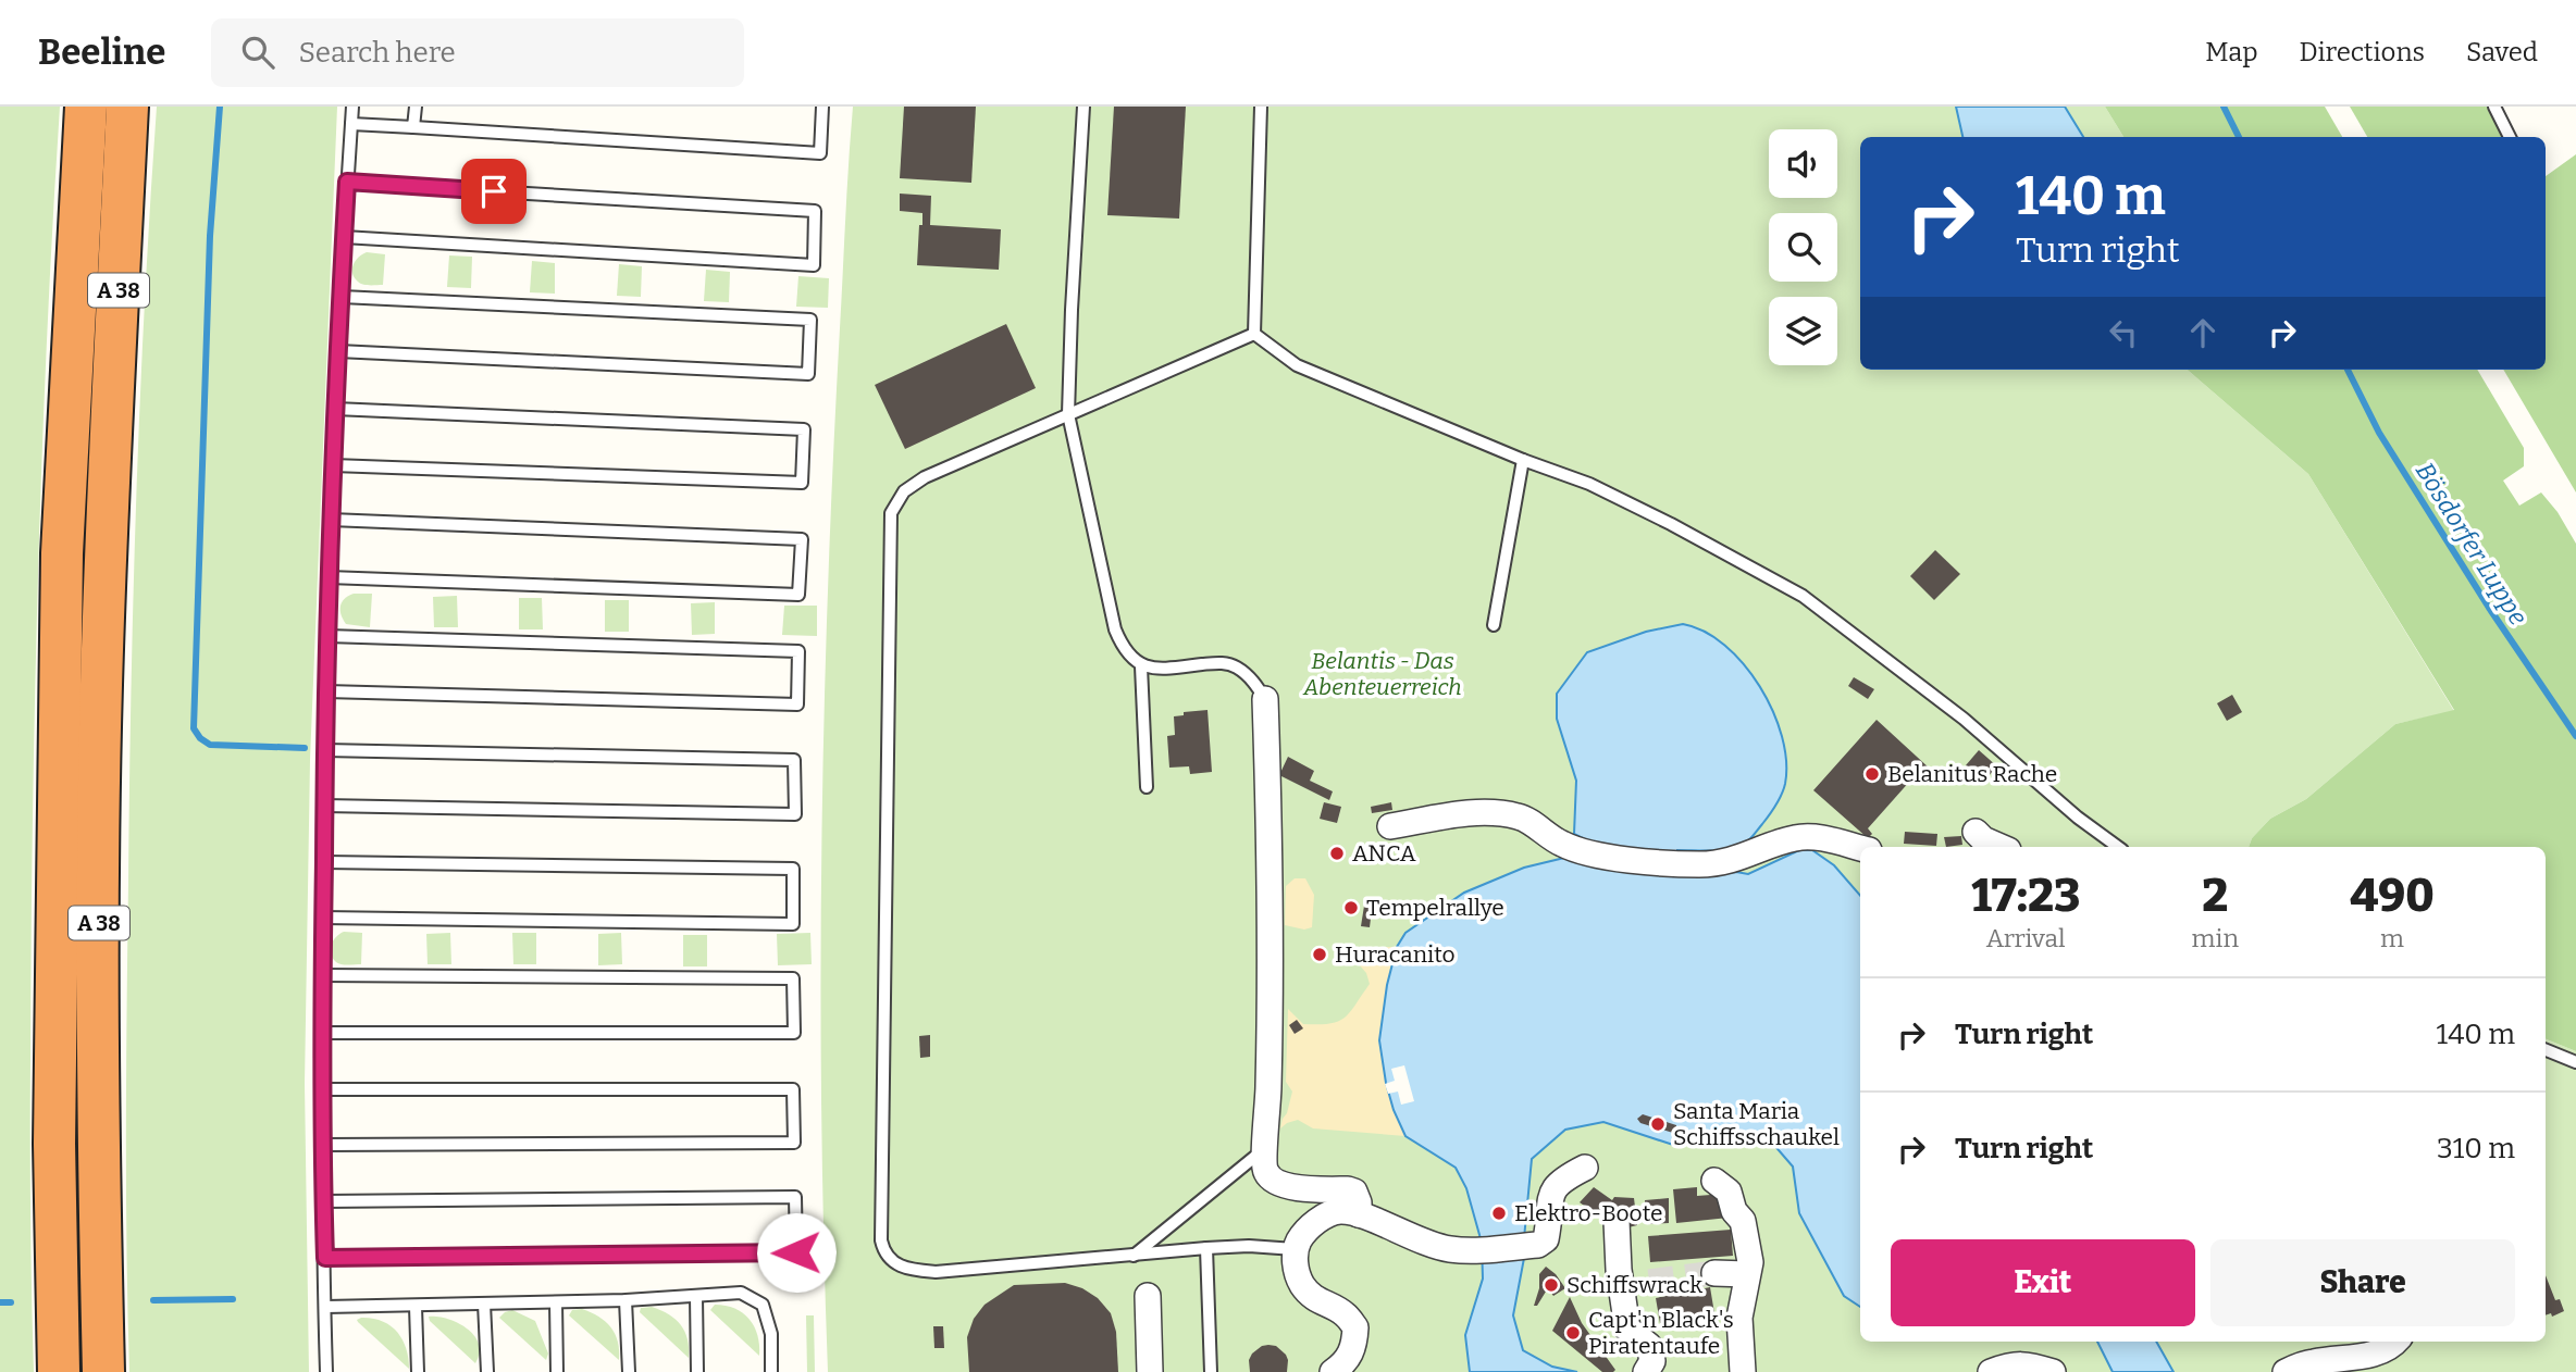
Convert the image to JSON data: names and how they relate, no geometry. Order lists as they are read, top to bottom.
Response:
{
  "streets": {
    "highway": ["A 38"]
  },
  "water": ["Bösdorfer Luppe"],
  "parks": ["Belantis - Das Abenteuerreich"],
  "places": [
    "Belanitus Rache",
    "ANCA",
    "Tempelrallye",
    "Huracanito",
    "Santa Maria Schiffsschaukel",
    "Elektro-Boote",
    "Schiffswrack",
    "Capt'n Black's Piratentaufe"
  ],
  "page": {
    "header": "Beeline",
    "search": "Search here",
    "nav": ["Map", "Directions", "Saved"],
    "turn": ["140 m", "Turn right"],
    "eta": [
      "17:23",
      "Arrival",
      "2",
      "min",
      "490",
      "m"
    ],
    "list": [
      {
        "name": "Turn right",
        "value": "140 m"
      },
      {
        "name": "Turn right",
        "value": "310 m"
      }
    ],
    "buttons": ["Exit", "Share"]
  }
}
